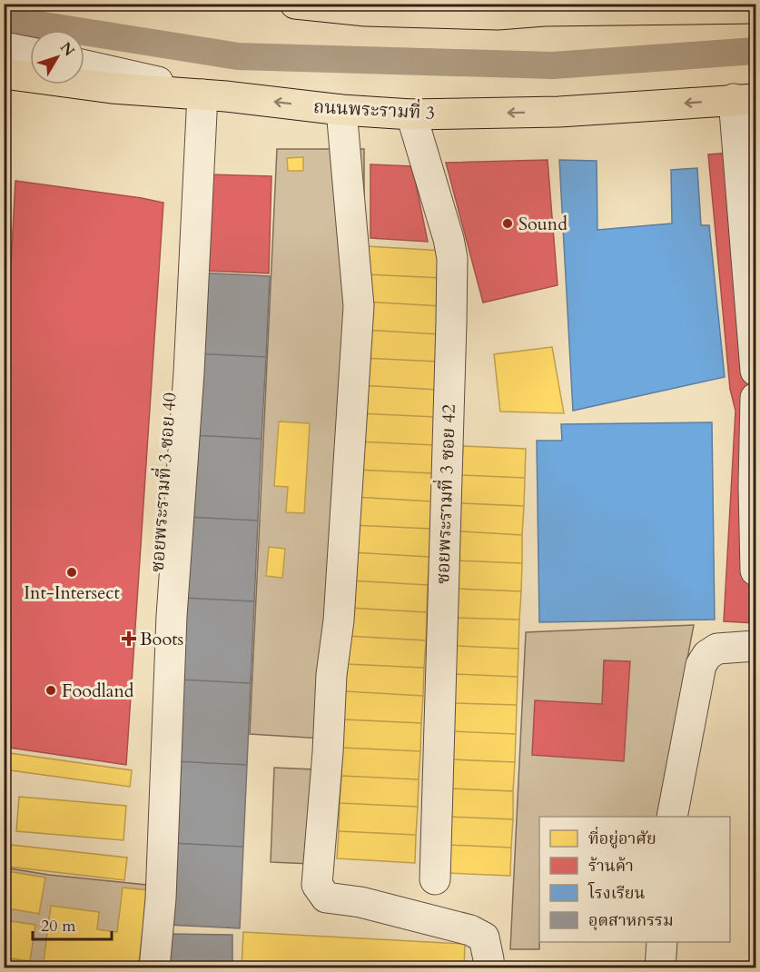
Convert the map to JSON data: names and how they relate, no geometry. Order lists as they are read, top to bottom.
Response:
{
  "streets": {
    "main road": ["ถนนพระรามที่ 3"],
    "street": ["ซอยพระรามที่ 3 ซอย 40", "ซอยพระรามที่ 3 ซอย 42"]
  },
  "crossings": [
    ["ถนนพระรามที่ 3", "ซอยพระรามที่ 3 ซอย 40"],
    ["ถนนพระรามที่ 3", "ซอยพระรามที่ 3 ซอย 42"]
  ],
  "places": {
    "other": ["Sound", "Int-Intersect", "Foodland"],
    "health": ["Boots"]
  },
  "legend": [
    "ที่อยู่อาศัย",
    "ร้านค้า",
    "โรงเรียน",
    "อุตสาหกรรม"
  ],
  "scale_bar": "20 m",
  "north": "top right"
}
